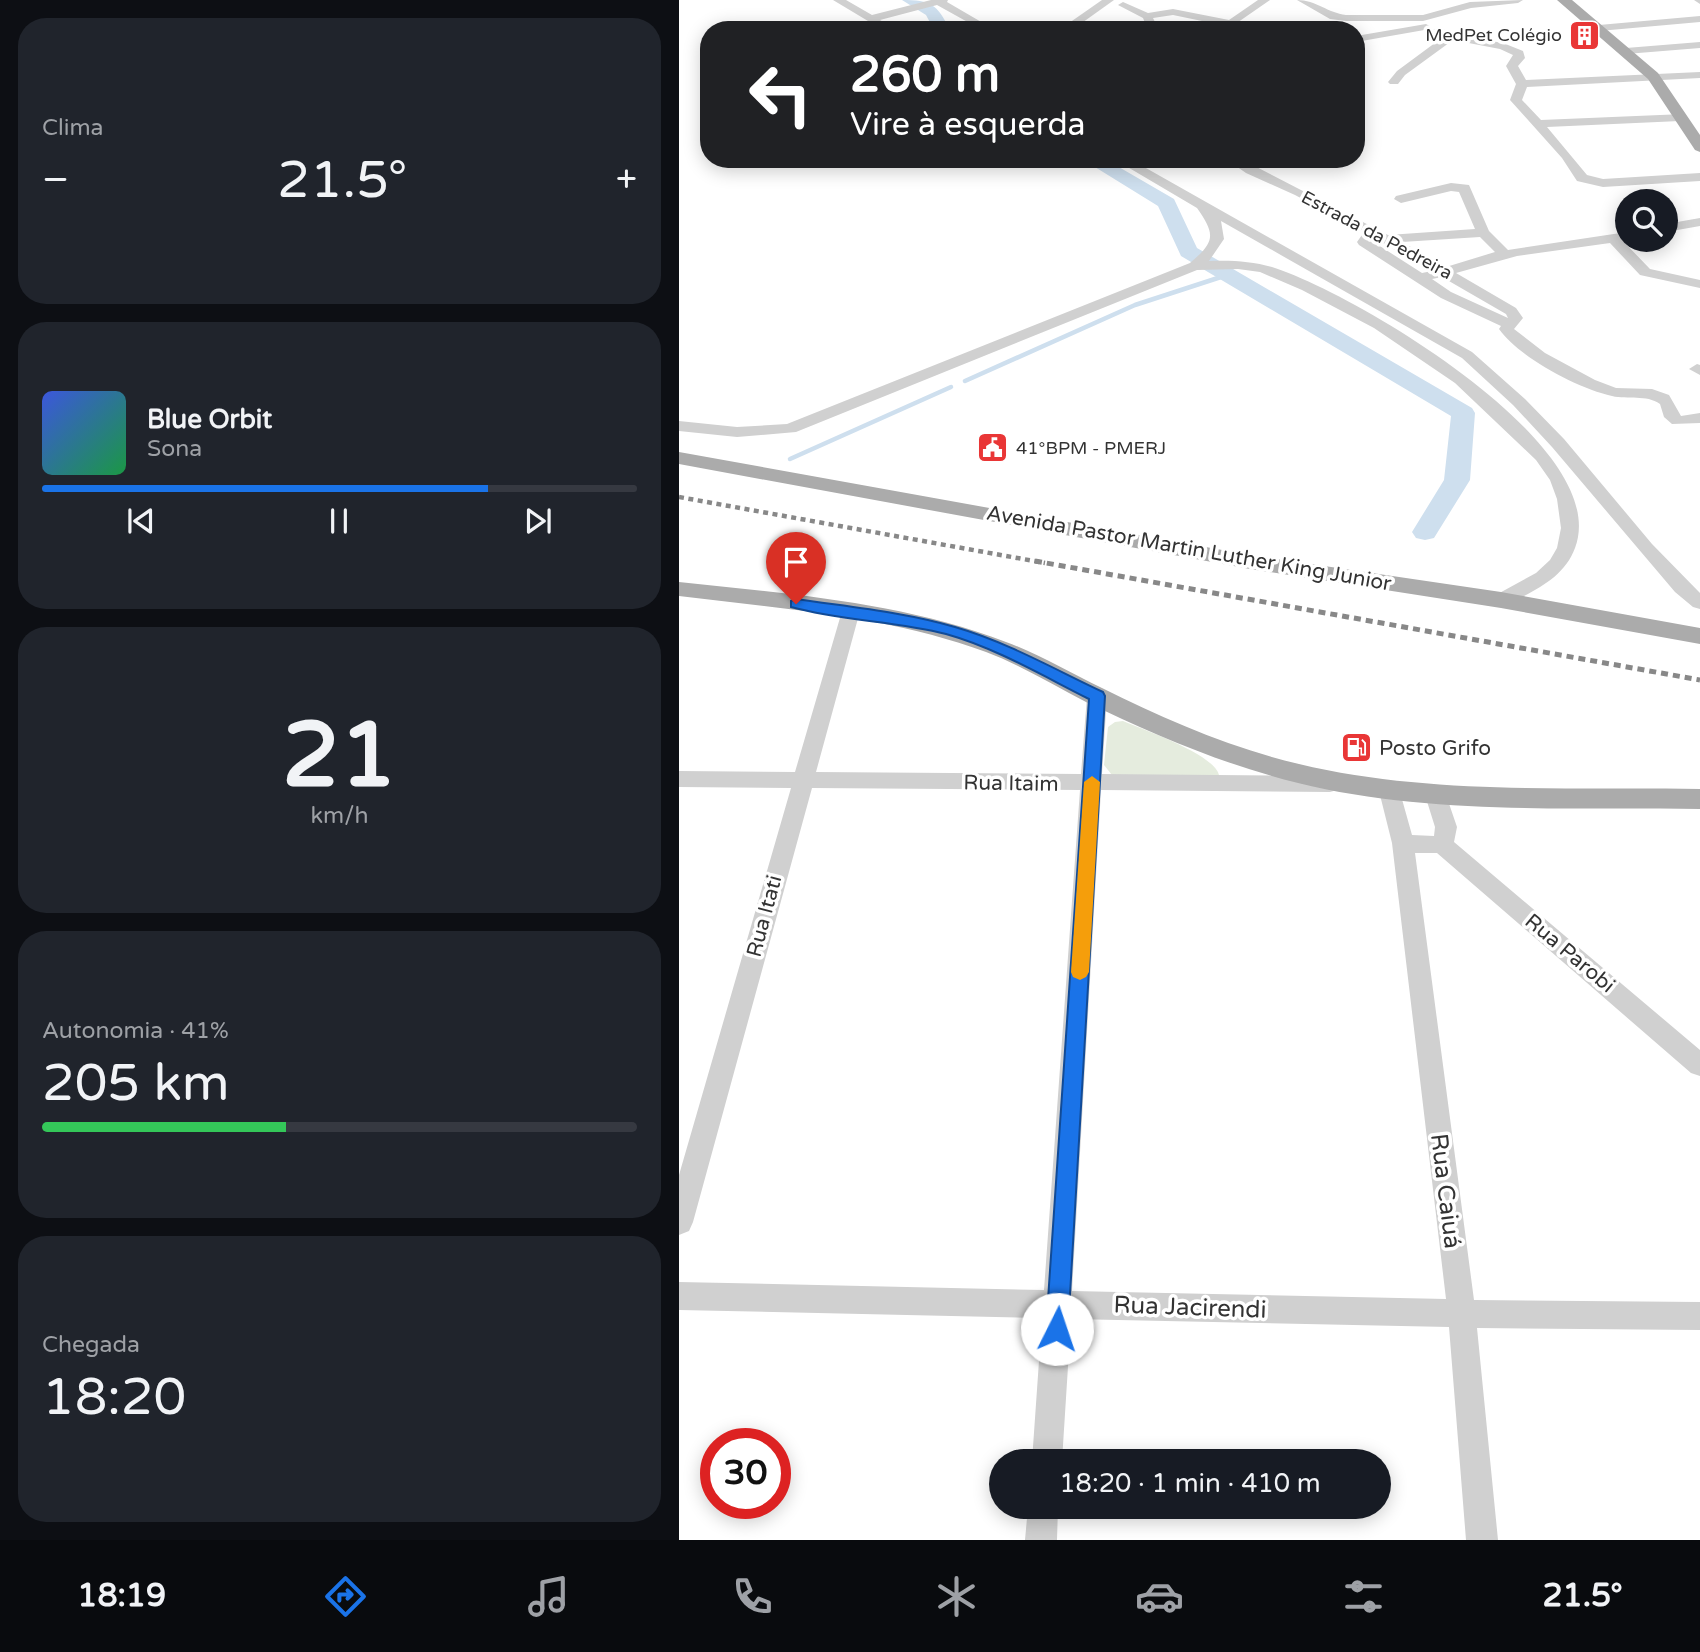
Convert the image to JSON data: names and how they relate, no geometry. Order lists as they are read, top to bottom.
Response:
{
  "streets": {
    "main road": ["Avenida Pastor Martin Luther King Junior"],
    "street": [
      "Estrada da Pedreira",
      "Rua Itaim",
      "Rua Itati",
      "Rua Parobi",
      "Rua Caiuá",
      "Rua Jacirendi"
    ]
  },
  "crossings": [
    ["Rua Itaim", "Rua Itati"],
    ["Rua Caiuá", "Rua Jacirendi"]
  ],
  "places": {
    "building": ["MedPet Colégio"],
    "public building": ["41°BPM - PMERJ"],
    "fuel station": ["Posto Grifo"]
  },
  "page": {
    "tile": [
      "Clima",
      ["21", "km/h"],
      ["Autonomia · 41%", "205 km"],
      ["Chegada", "18:20"]
    ],
    "turn": ["260 m", "Vire à esquerda"],
    "heat": ["−", "21.5°", "+"],
    "song": ["Blue Orbit", "Sona"],
    "limit": "30",
    "trip": "18:20 · 1 min · 410 m",
    "tabs": ["18:19", "21.5°"]
  }
}
